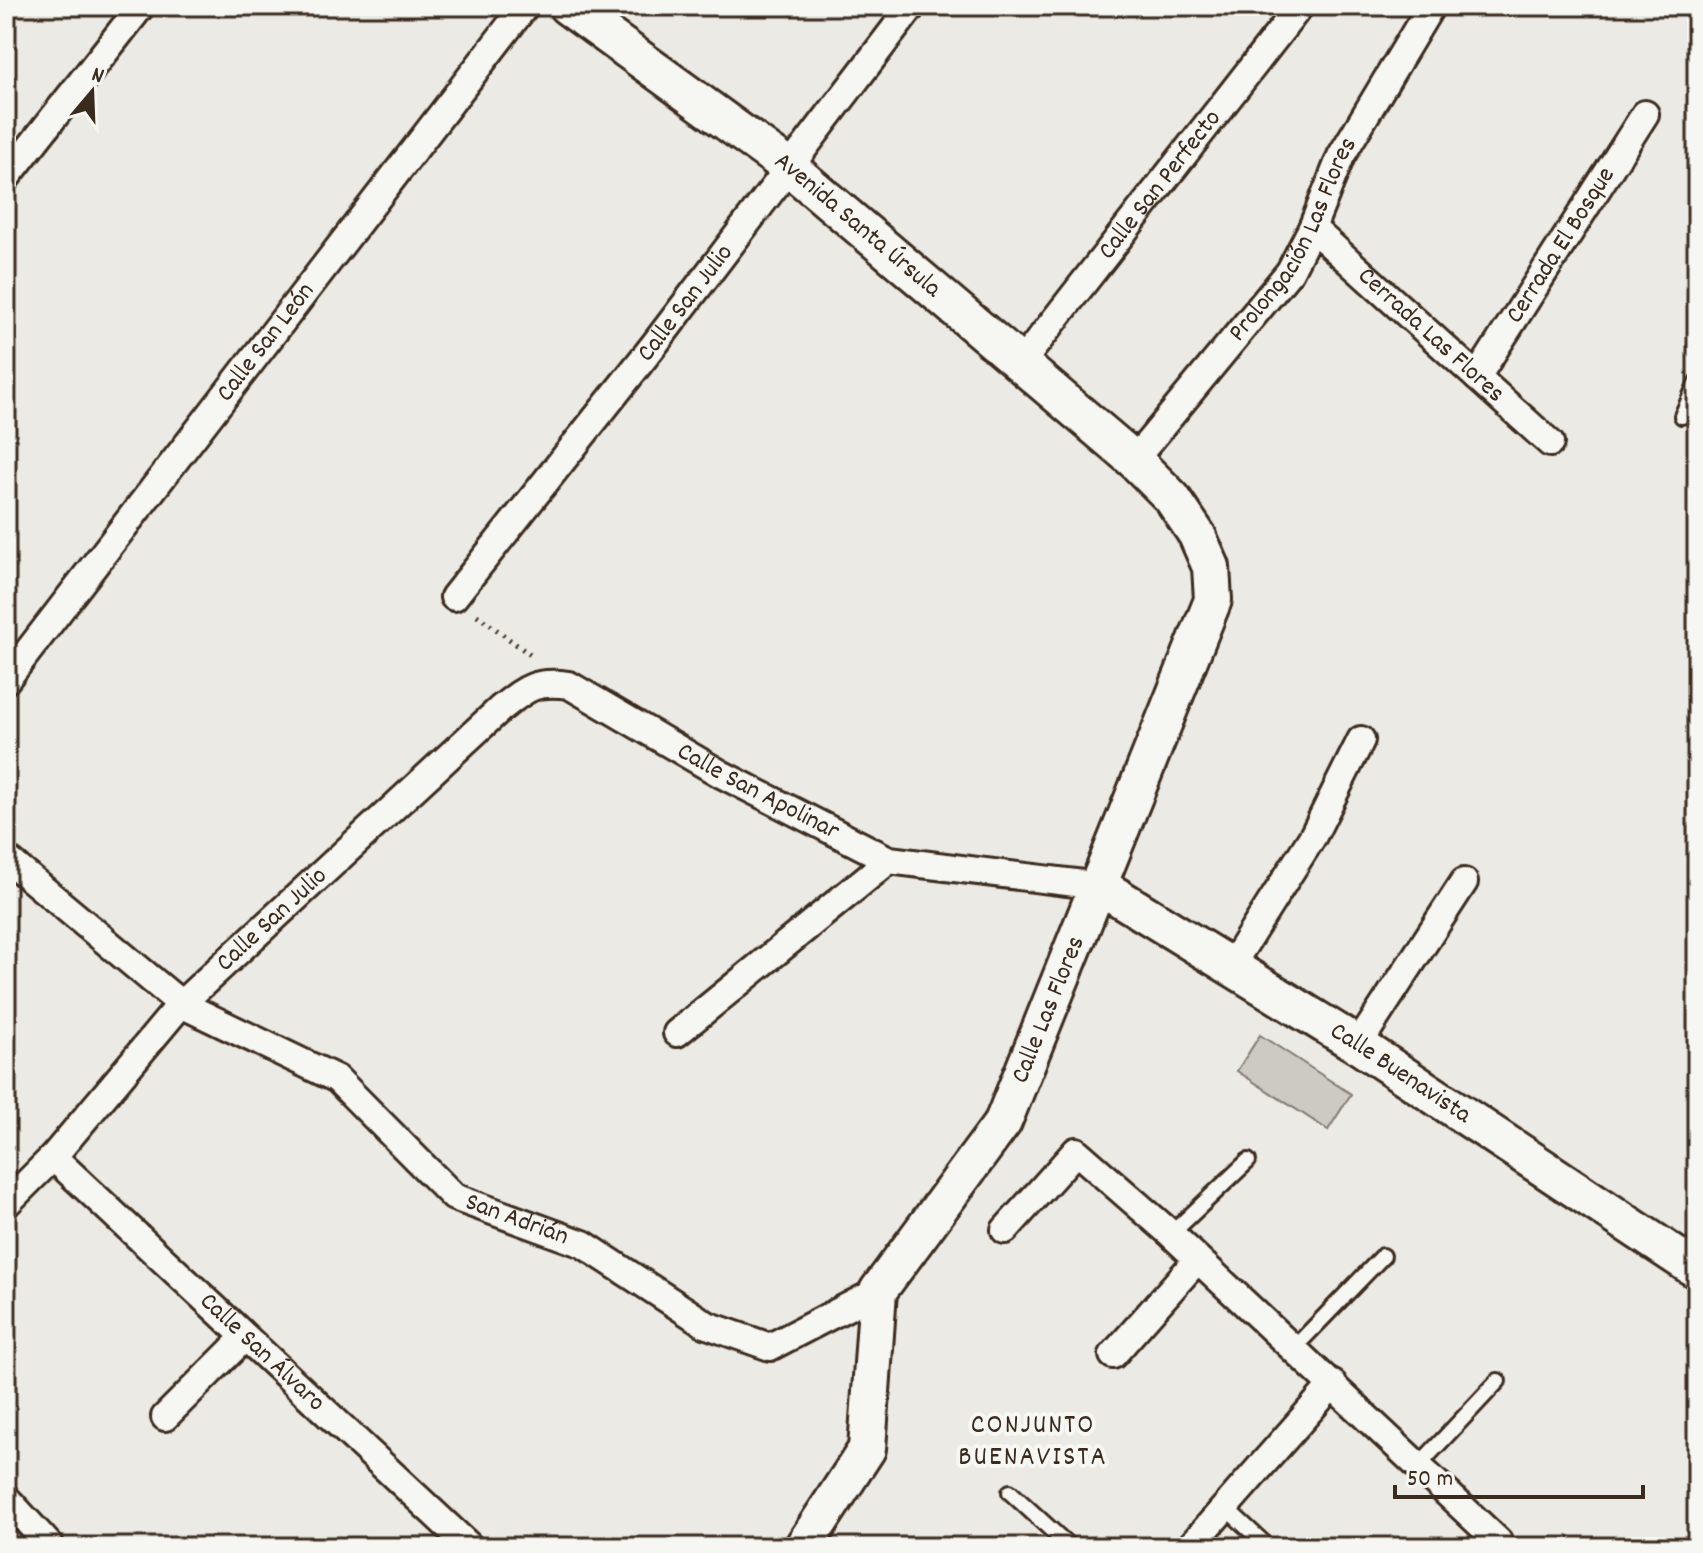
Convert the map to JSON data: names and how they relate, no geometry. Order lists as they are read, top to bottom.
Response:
{
  "streets": {
    "street": [
      "Calle San Perfecto",
      "Avenida Santa Úrsula",
      "Prolongación Las Flores",
      "Cerrada El Bosque",
      "Calle San Julio",
      "Cerrada Las Flores",
      "Calle San León",
      "Calle San Apolinar",
      "Calle Las Flores",
      "Calle Buenavista",
      "San Adrián",
      "Calle San Álvaro"
    ]
  },
  "crossings": [
    ["Calle San Perfecto", "Avenida Santa Úrsula"],
    ["Avenida Santa Úrsula", "Prolongación Las Flores"],
    ["Avenida Santa Úrsula", "Calle San Julio"],
    ["Avenida Santa Úrsula", "Calle Las Flores"],
    ["Prolongación Las Flores", "Cerrada Las Flores"],
    ["Prolongación Las Flores", "Calle Las Flores"],
    ["Cerrada El Bosque", "Cerrada Las Flores"],
    ["Calle San Julio", "Calle San Apolinar"],
    ["Calle San Julio", "San Adrián"],
    ["Calle San Julio", "Calle San Álvaro"],
    ["Calle San Apolinar", "Calle Las Flores"],
    ["Calle San Apolinar", "Calle Buenavista"],
    ["Calle Las Flores", "Calle Buenavista"],
    ["Calle Las Flores", "San Adrián"]
  ],
  "districts": ["CONJUNTO BUENAVISTA"],
  "scale_bar": "50 m",
  "north": "top"
}
